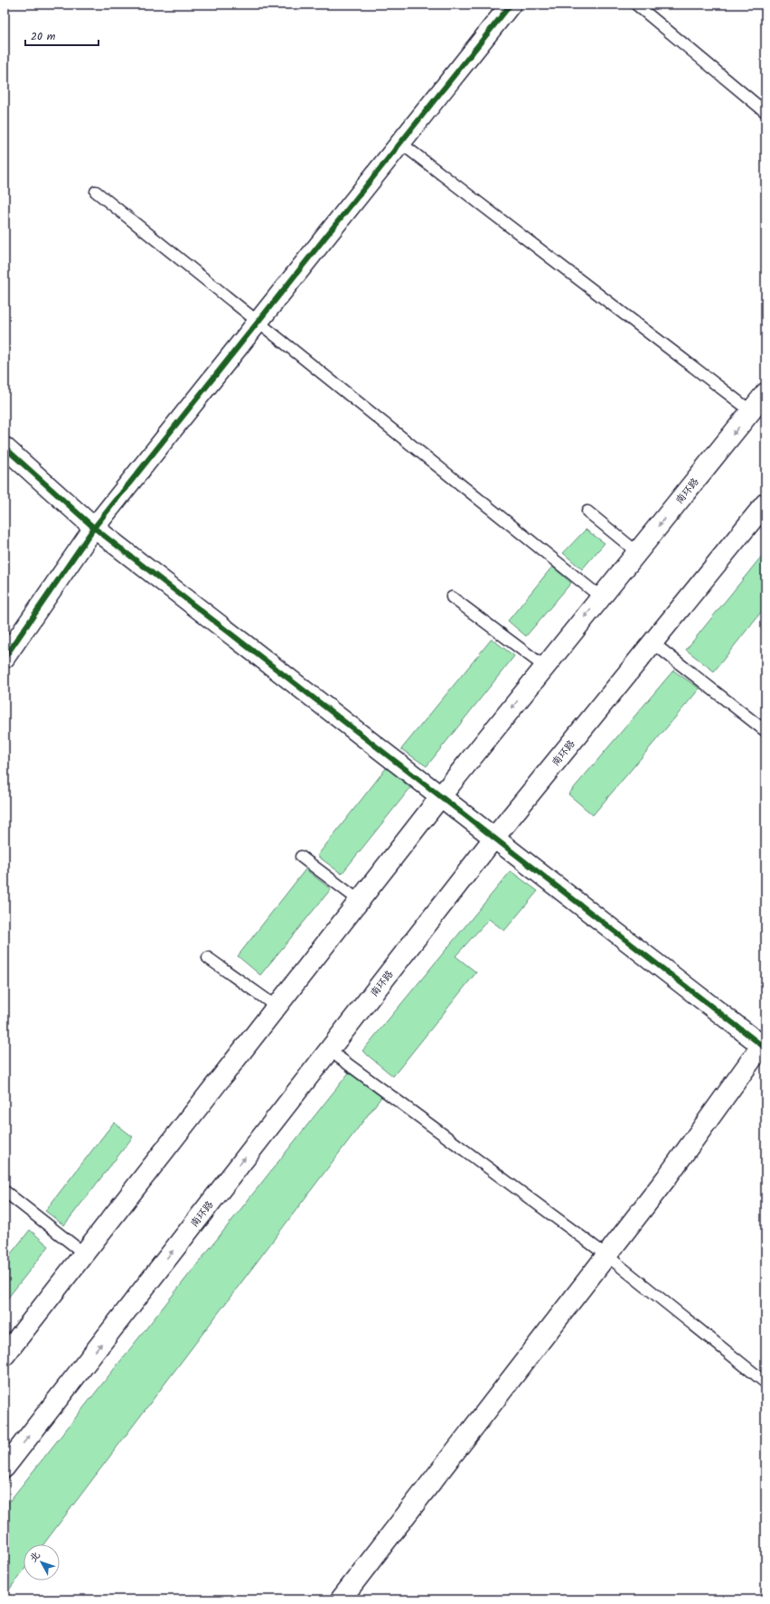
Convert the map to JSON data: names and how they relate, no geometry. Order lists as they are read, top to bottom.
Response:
{
  "streets": {
    "main road": ["南环路"]
  },
  "scale_bar": "20 m",
  "north": "top left"
}
